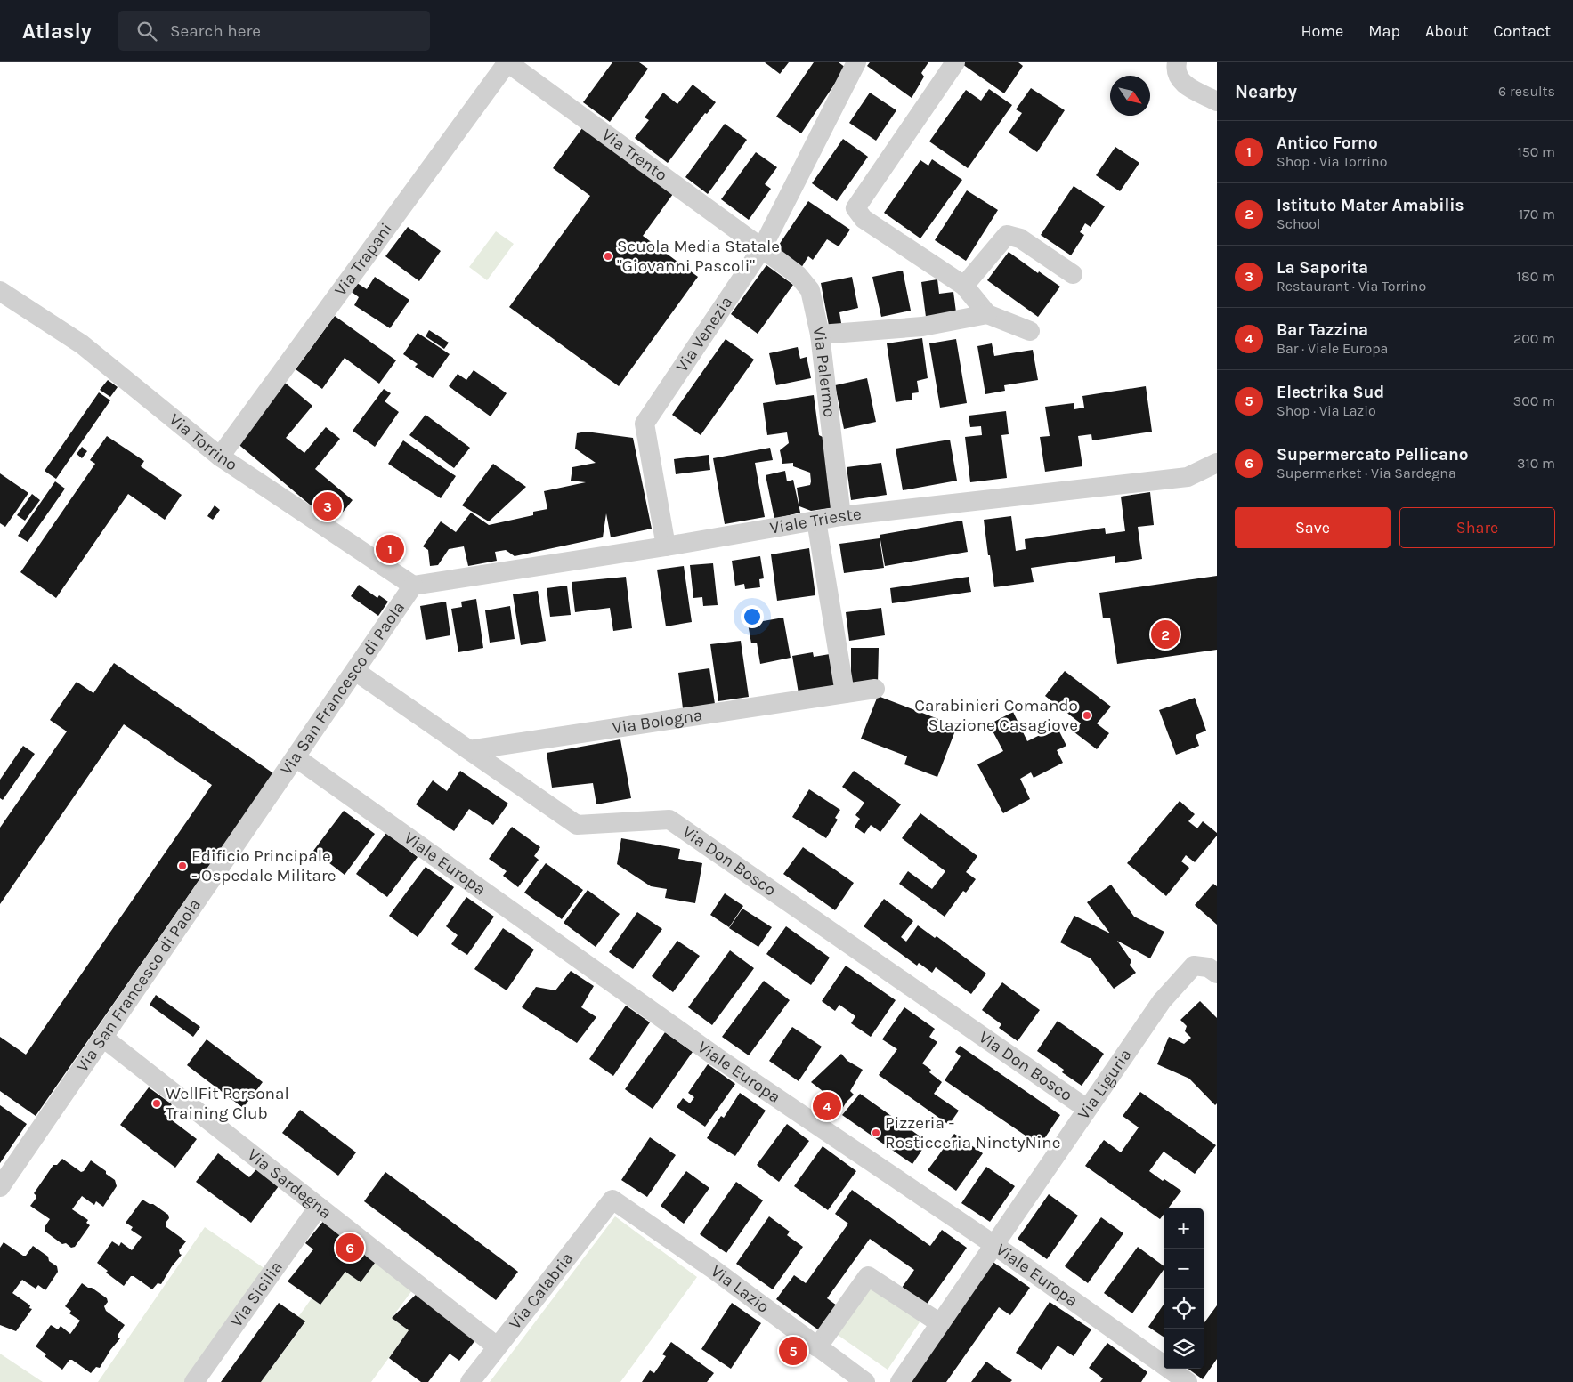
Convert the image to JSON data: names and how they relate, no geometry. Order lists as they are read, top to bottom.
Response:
{
  "streets": {
    "street": [
      "Via Trento",
      "Via Trapani",
      "Via Venezia",
      "Via Palermo",
      "Via Torrino",
      "Viale Trieste",
      "Via San Francesco di Paola",
      "Via Bologna",
      "Via Don Bosco",
      "Viale Europa",
      "Via Liguria",
      "Via Sardegna",
      "Via Lazio",
      "Via Calabria",
      "Via Sicilia"
    ]
  },
  "crossings": [
    ["Via Trento", "Via Trapani"],
    ["Via Trento", "Via Venezia"],
    ["Via Trento", "Via Palermo"],
    ["Via Trapani", "Via Torrino"],
    ["Via Venezia", "Via Palermo"],
    ["Via Venezia", "Viale Trieste"],
    ["Via Palermo", "Viale Trieste"],
    ["Via Torrino", "Viale Trieste"],
    ["Via Torrino", "Via San Francesco di Paola"],
    ["Viale Trieste", "Via San Francesco di Paola"],
    ["Via San Francesco di Paola", "Via Don Bosco"],
    ["Via San Francesco di Paola", "Viale Europa"],
    ["Via San Francesco di Paola", "Via Sardegna"],
    ["Via Bologna", "Via Don Bosco"],
    ["Via Don Bosco", "Via Liguria"],
    ["Viale Europa", "Via Liguria"],
    ["Via Sardegna", "Via Calabria"],
    ["Via Sardegna", "Via Sicilia"],
    ["Via Lazio", "Via Calabria"]
  ],
  "places": [
    "Scuola Media Statale \"Giovanni Pascoli\"",
    "Carabinieri Comando Stazione Casagiove",
    "Edificio Principale - Ospedale Militare",
    "WellFit Personal Training Club",
    "Pizzeria - Rosticceria NinetyNine"
  ],
  "north": "bottom right",
  "page": {
    "header": "Atlasly",
    "search": "Search here",
    "nav": [
      "Home",
      "Map",
      "About",
      "Contact"
    ],
    "heading": ["Nearby", "6 results"],
    "list": [
      {
        "mark": "1",
        "name": "Antico Forno",
        "note": "Shop · Via Torrino",
        "value": "150 m"
      },
      {
        "mark": "2",
        "name": "Istituto Mater Amabilis",
        "note": "School",
        "value": "170 m"
      },
      {
        "mark": "3",
        "name": "La Saporita",
        "note": "Restaurant · Via Torrino",
        "value": "180 m"
      },
      {
        "mark": "4",
        "name": "Bar Tazzina",
        "note": "Bar · Viale Europa",
        "value": "200 m"
      },
      {
        "mark": "5",
        "name": "Electrika Sud",
        "note": "Shop · Via Lazio",
        "value": "300 m"
      },
      {
        "mark": "6",
        "name": "Supermercato Pellicano",
        "note": "Supermarket · Via Sardegna",
        "value": "310 m"
      }
    ],
    "pins": [
      "3",
      "1",
      "2",
      "4",
      "6",
      "5"
    ],
    "buttons": ["Save", "Share"],
    "map_buttons": ["+", "−"]
  }
}
